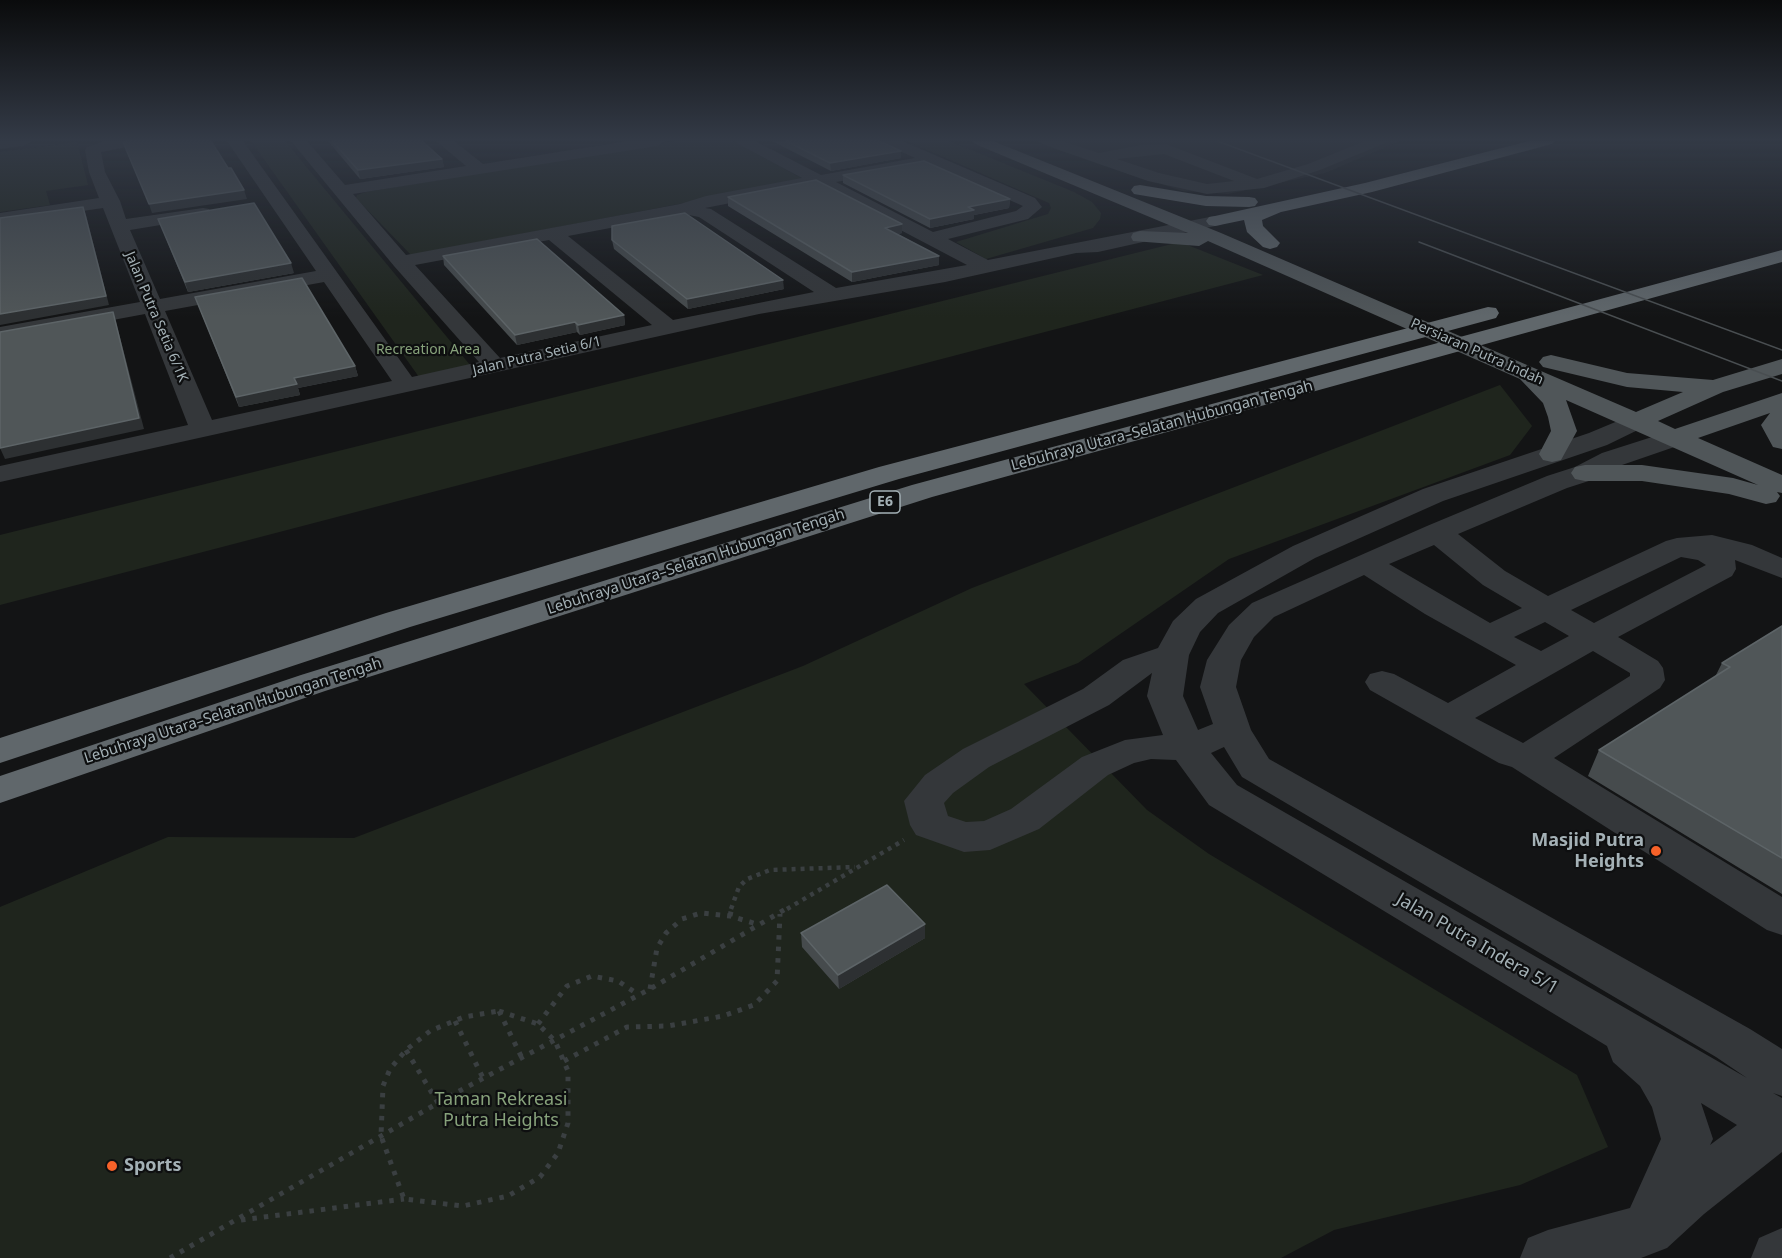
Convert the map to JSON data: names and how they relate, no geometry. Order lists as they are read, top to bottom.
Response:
{
  "streets": {
    "highway": ["Lebuhraya Utara–Selatan Hubungan Tengah", "E6"],
    "main road": ["Persiaran Putra Indah"],
    "street": ["Jalan Putra Setia 6/1K", "Jalan Putra Setia 6/1", "Jalan Putra Indera 5/1"]
  },
  "crossings": [
    ["Jalan Putra Setia 6/1K", "Jalan Putra Setia 6/1"],
    ["Persiaran Putra Indah", "Jalan Putra Setia 6/1"],
    ["Persiaran Putra Indah", "Jalan Putra Indera 5/1"]
  ],
  "parks": ["Recreation Area", "Taman Rekreasi Putra Heights"],
  "places": ["Masjid Putra Heights", "Sports"]
}
